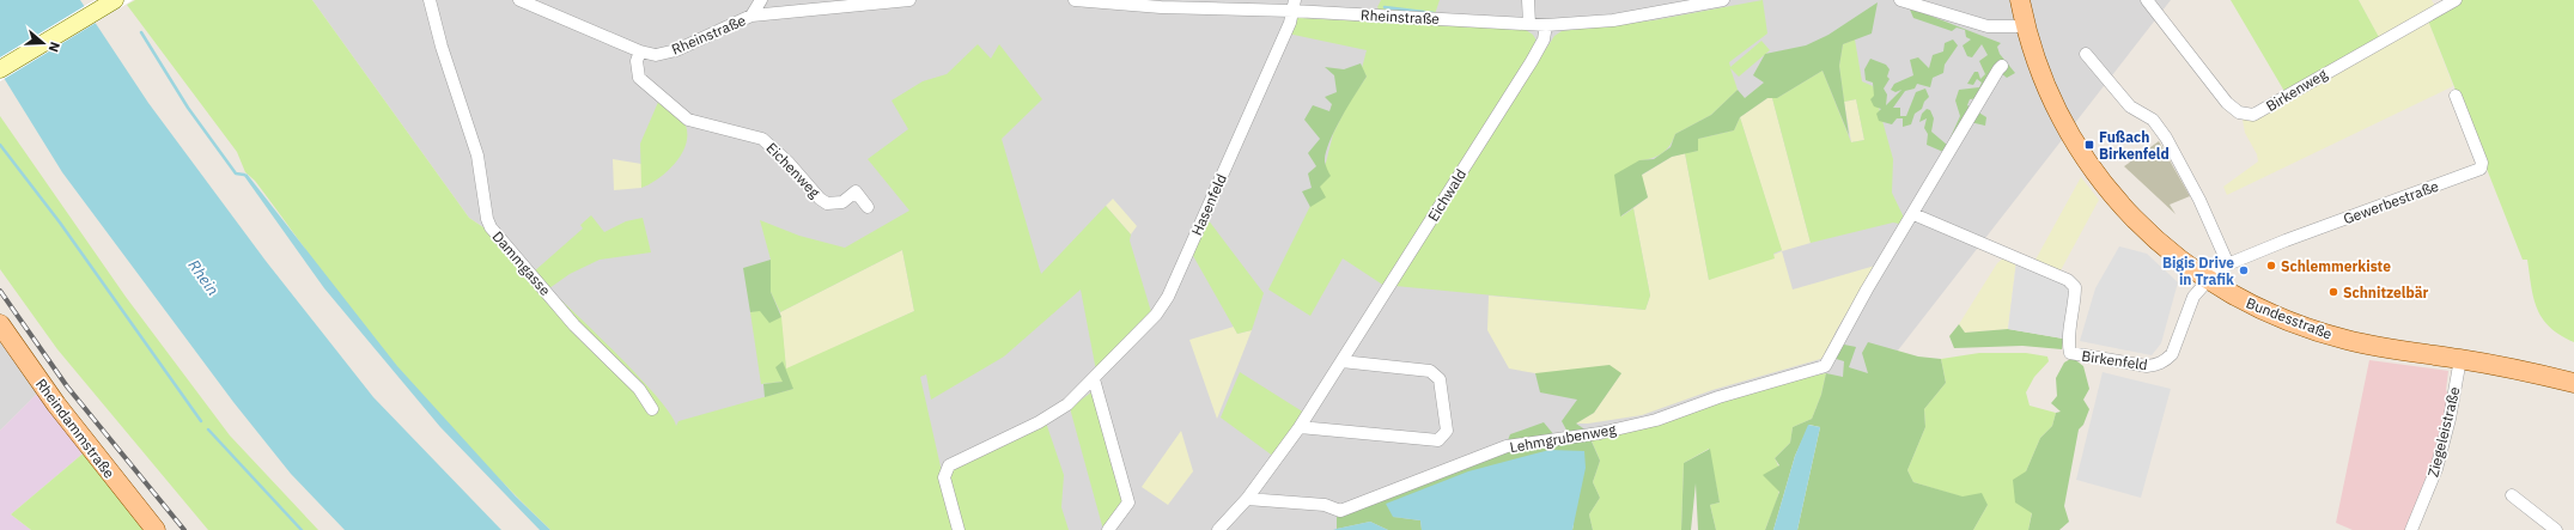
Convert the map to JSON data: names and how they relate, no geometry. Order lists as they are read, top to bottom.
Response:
{
  "streets": {
    "main road": ["Bundesstraße", "Rheindammstraße"],
    "street": [
      "Rheinstraße",
      "Birkenweg",
      "Eichenweg",
      "Eichwald",
      "Gewerbestraße",
      "Hasenfeld",
      "Dammgasse",
      "Birkenfeld",
      "Ziegeleistraße",
      "Lehmgrubenweg"
    ]
  },
  "crossings": [
    ["Rheinstraße", "Eichenweg"],
    ["Rheinstraße", "Eichwald"],
    ["Rheinstraße", "Hasenfeld"],
    ["Eichwald", "Lehmgrubenweg"],
    ["Bundesstraße", "Birkenfeld"],
    ["Bundesstraße", "Ziegeleistraße"],
    ["Birkenfeld", "Lehmgrubenweg"]
  ],
  "water": ["Rhein"],
  "places": {
    "transit": ["Fußach Birkenfeld"],
    "other": ["Schlemmerkiste", "Bigis Drive in Trafik", "Schnitzelbär"]
  },
  "north": "right"
}
